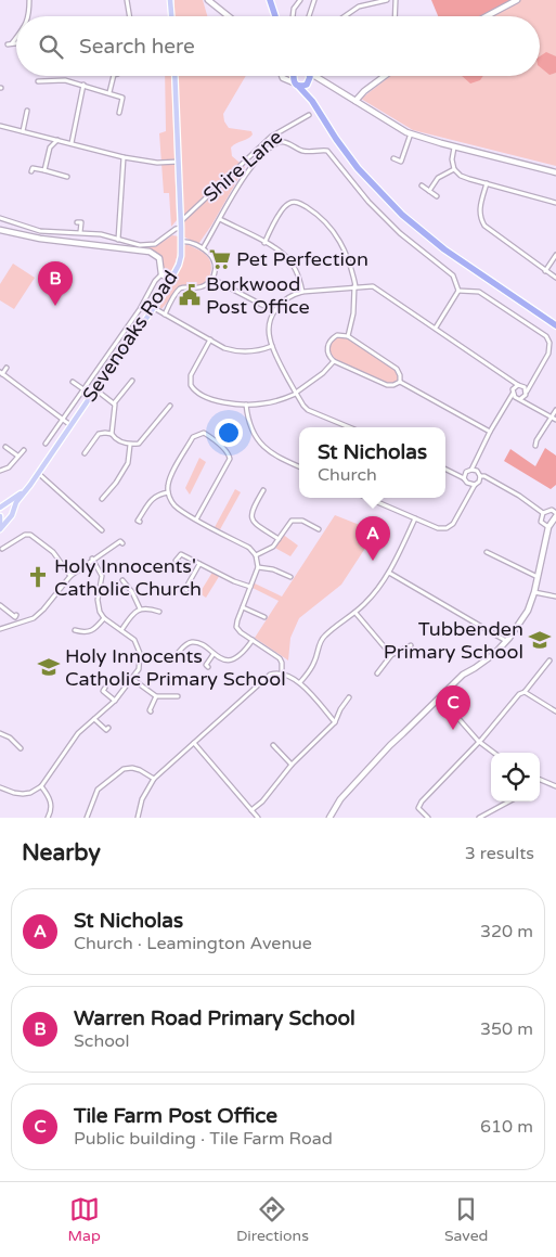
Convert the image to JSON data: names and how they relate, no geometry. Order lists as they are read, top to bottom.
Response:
{
  "streets": {
    "main road": ["Sevenoaks Road"],
    "street": ["Shire Lane"]
  },
  "crossings": [
    ["Shire Lane", "Sevenoaks Road"]
  ],
  "places": {
    "supermarket": ["Pet Perfection"],
    "public building": ["Borkwood Post Office"],
    "church": ["Holy Innocents' Catholic Church"],
    "school or university": ["Tubbenden Primary School", "Holy Innocents Catholic Primary School"]
  },
  "page": {
    "search": "Search here",
    "pins": ["B", "A", "C"],
    "popup": ["St Nicholas", "Church"],
    "heading": ["Nearby", "3 results"],
    "list": [
      {
        "mark": "A",
        "name": "St Nicholas",
        "note": "Church · Leamington Avenue",
        "value": "320 m"
      },
      {
        "mark": "B",
        "name": "Warren Road Primary School",
        "note": "School",
        "value": "350 m"
      },
      {
        "mark": "C",
        "name": "Tile Farm Post Office",
        "note": "Public building · Tile Farm Road",
        "value": "610 m"
      }
    ],
    "nav": ["Map", "Directions", "Saved"]
  }
}
